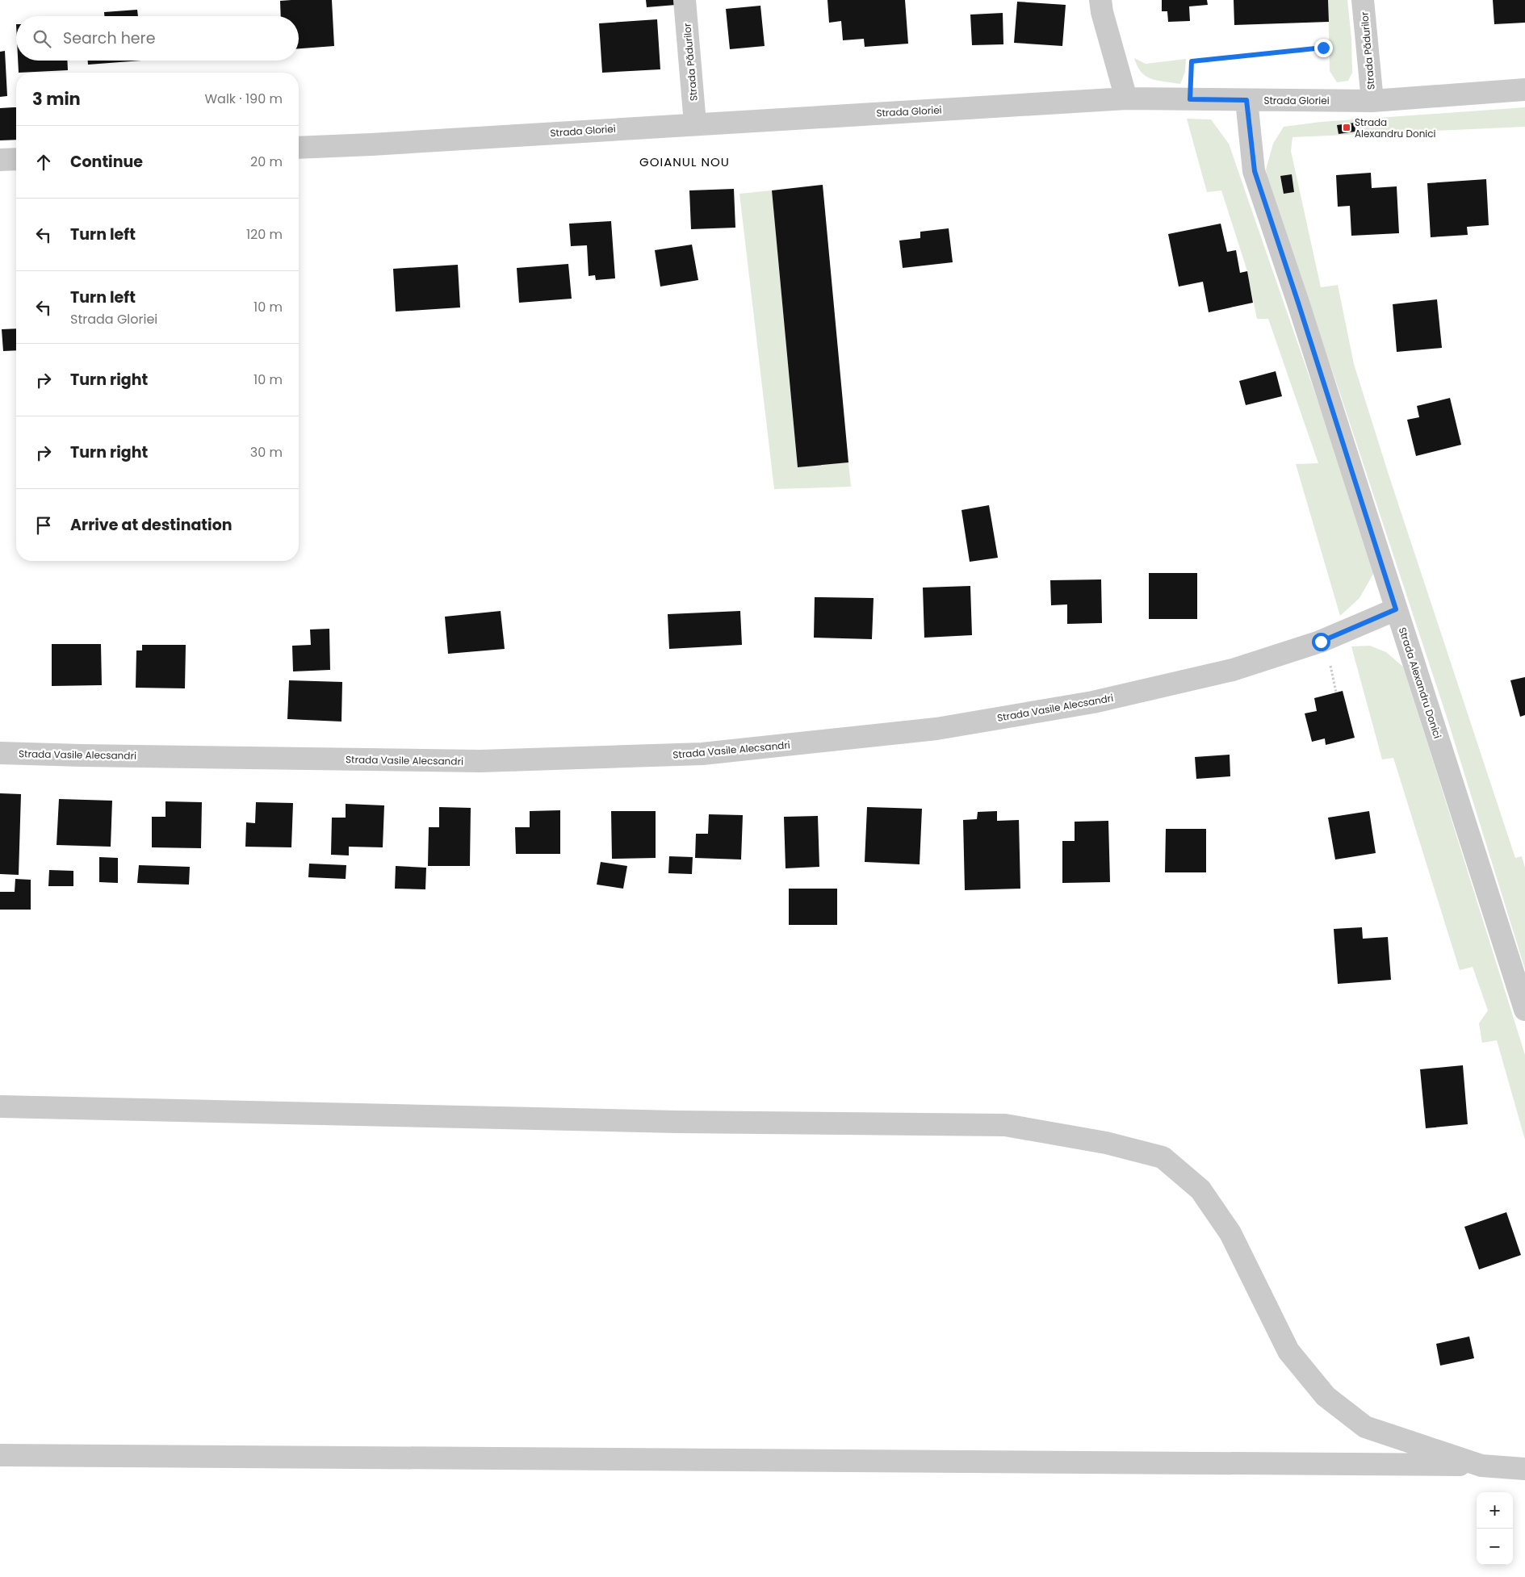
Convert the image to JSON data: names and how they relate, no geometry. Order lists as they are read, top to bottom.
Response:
{
  "streets": {
    "street": [
      "Strada Pădurilor",
      "Strada Gloriei",
      "Strada Alexandru Donici",
      "Strada Vasile Alecsandri"
    ]
  },
  "crossings": [
    ["Strada Pădurilor", "Strada Gloriei"],
    ["Strada Gloriei", "Strada Alexandru Donici"],
    ["Strada Alexandru Donici", "Strada Vasile Alecsandri"]
  ],
  "districts": ["GOIANUL NOU"],
  "places": {
    "transit": ["Strada Alexandru Donici"]
  },
  "page": {
    "search": "Search here",
    "heading": ["3 min", "Walk · 190 m"],
    "list": [
      ["Continue", "20 m"],
      ["Turn left", "120 m"],
      ["Turn left", "Strada Gloriei", "10 m"],
      ["Turn right", "10 m"],
      ["Turn right", "30 m"],
      "Arrive at destination"
    ],
    "map_buttons": ["+", "−"]
  }
}
